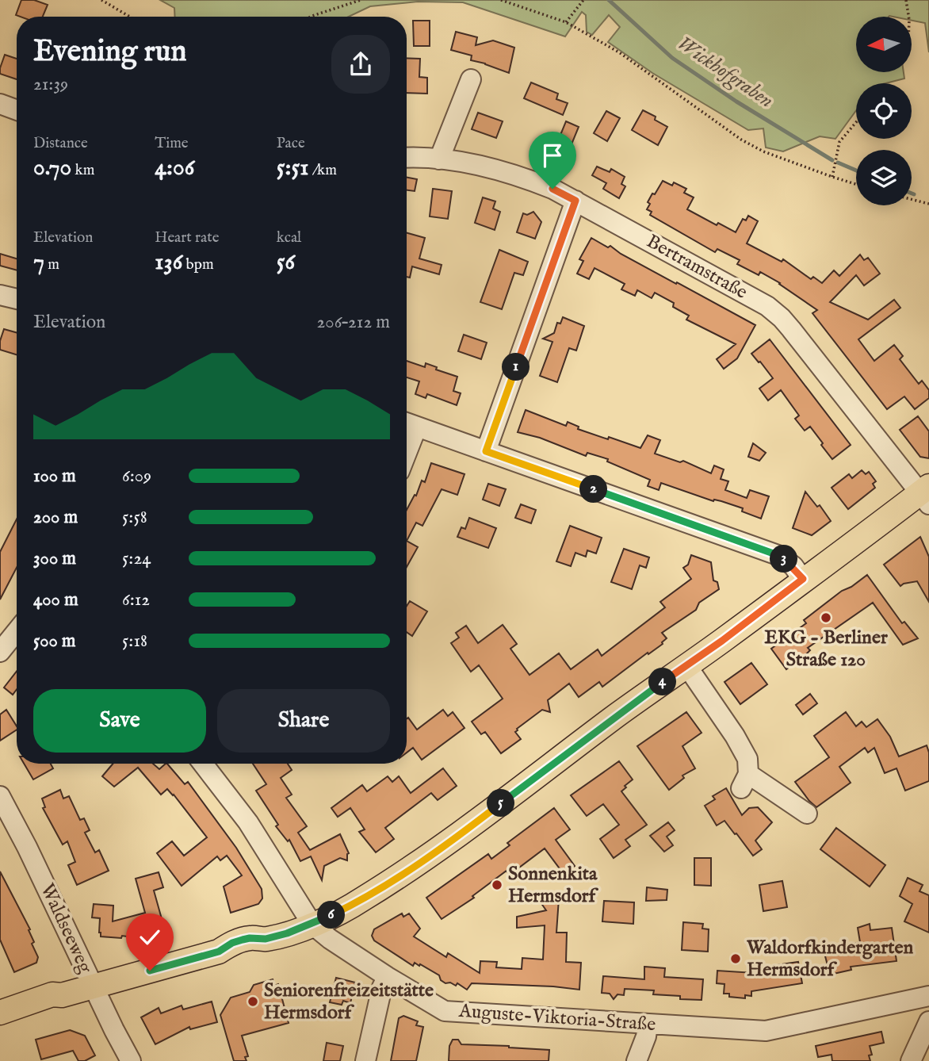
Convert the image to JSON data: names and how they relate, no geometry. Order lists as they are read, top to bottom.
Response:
{
  "streets": {
    "street": ["Bertramstraße", "Waldseeweg", "Auguste-Viktoria-Straße"]
  },
  "water": ["Wickhofgraben"],
  "places": [
    "EKG - Berliner Straße 120",
    "Sonnenkita Hermsdorf",
    "Waldorfkindergarten Hermsdorf",
    "Seniorenfreizeitstätte Hermsdorf"
  ],
  "north": "left",
  "page": {
    "heading": ["Evening run", "21:39"],
    "stats": [
      ["Distance", "0.70 km"],
      ["Time", "4:06"],
      ["Pace", "5:51 /km"],
      ["Elevation", "7 m"],
      ["Heart rate", "136 bpm"],
      ["kcal", "56"]
    ],
    "chart": ["Elevation", "206–212 m"],
    "pins": [
      "1",
      "2",
      "3",
      "4",
      "5",
      "6"
    ],
    "list": [
      {
        "name": "100 m",
        "note": "6:09"
      },
      {
        "name": "200 m",
        "note": "5:58"
      },
      {
        "name": "300 m",
        "note": "5:24"
      },
      {
        "name": "400 m",
        "note": "6:12"
      },
      {
        "name": "500 m",
        "note": "5:18"
      }
    ],
    "buttons": ["Save", "Share"]
  }
}
